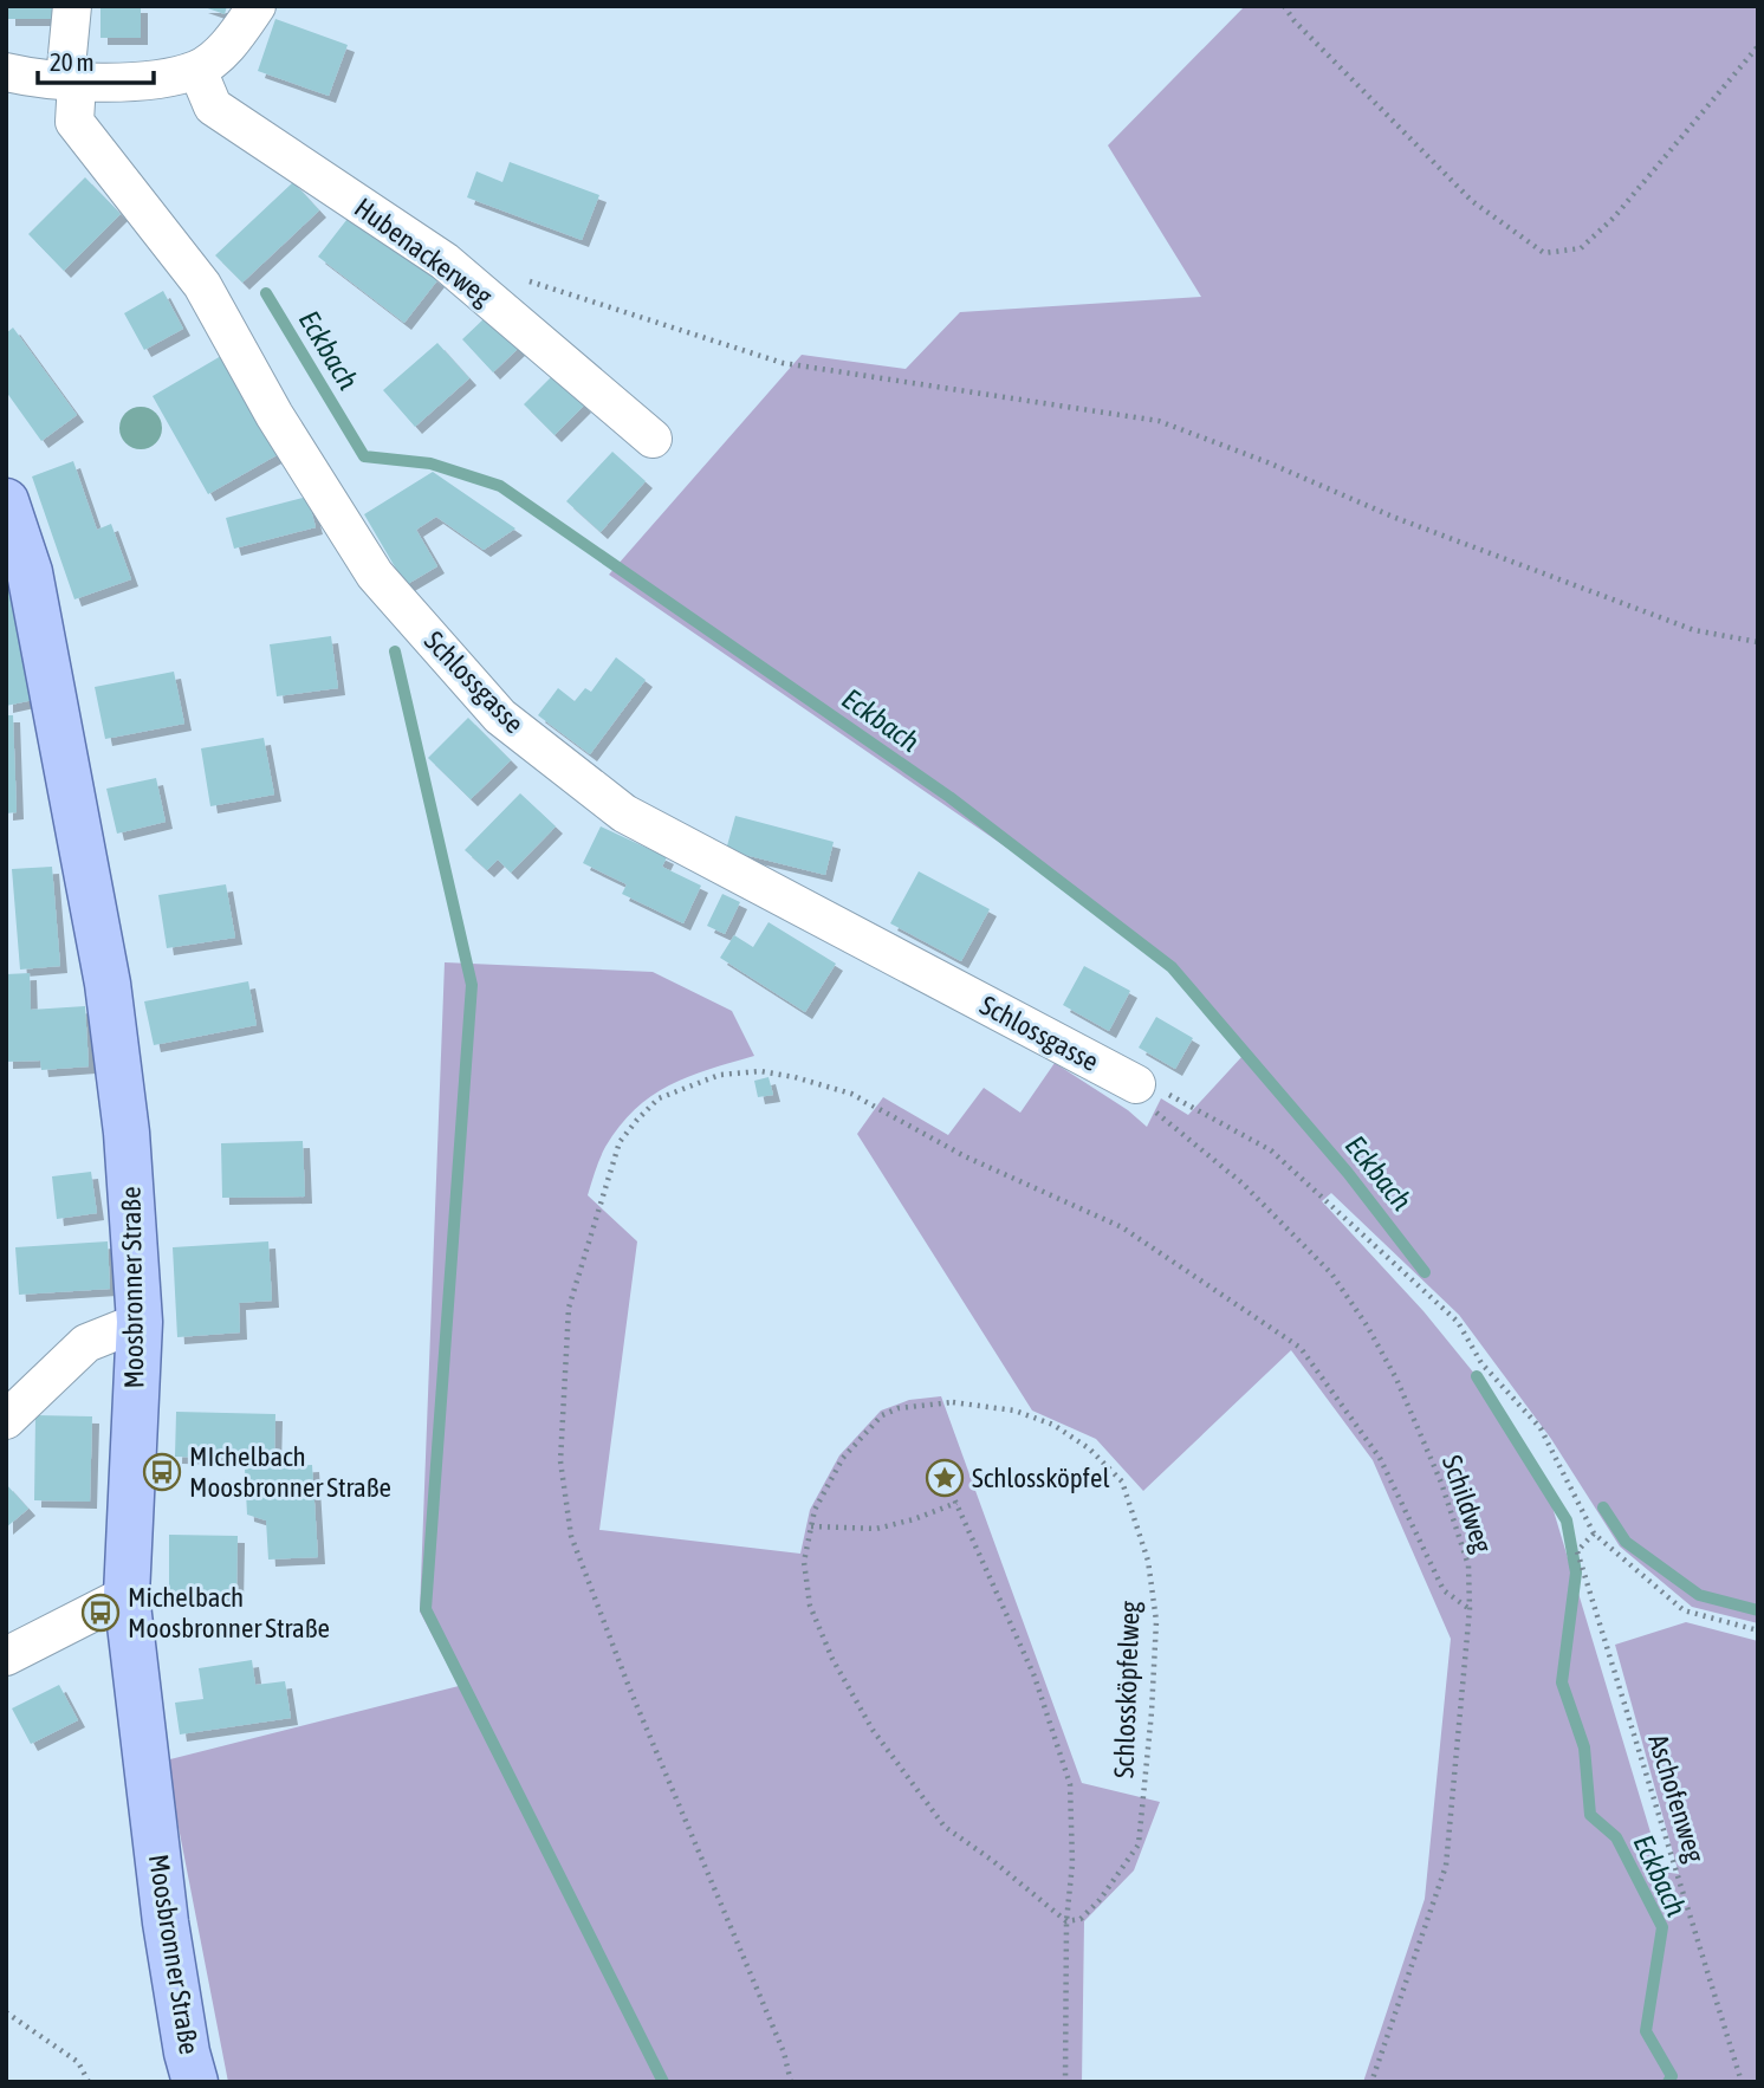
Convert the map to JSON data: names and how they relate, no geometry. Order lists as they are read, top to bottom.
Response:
{
  "streets": {
    "main road": ["Moosbronner Straße"],
    "street": ["Hubenackerweg", "Schlossgasse"],
    "path": ["Schildweg", "Schlossköpfelweg", "Aschofenweg"]
  },
  "crossings": [
    ["Schlossgasse", "Schildweg"]
  ],
  "water": ["Eckbach"],
  "places": {
    "bus stop": ["MIchelbach Moosbronner Straße", "Michelbach Moosbronner Straße"],
    "place": ["Schlossköpfel"]
  },
  "scale_bar": "20 m"
}
